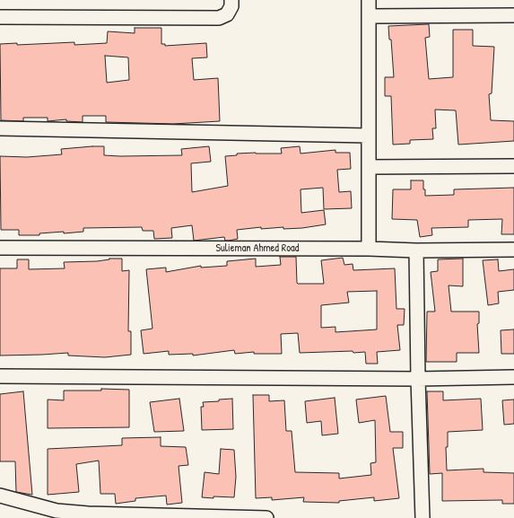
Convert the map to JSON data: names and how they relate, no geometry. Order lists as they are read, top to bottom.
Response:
{
  "streets": {
    "street": ["Sulieman Ahmed Road"]
  }
}
